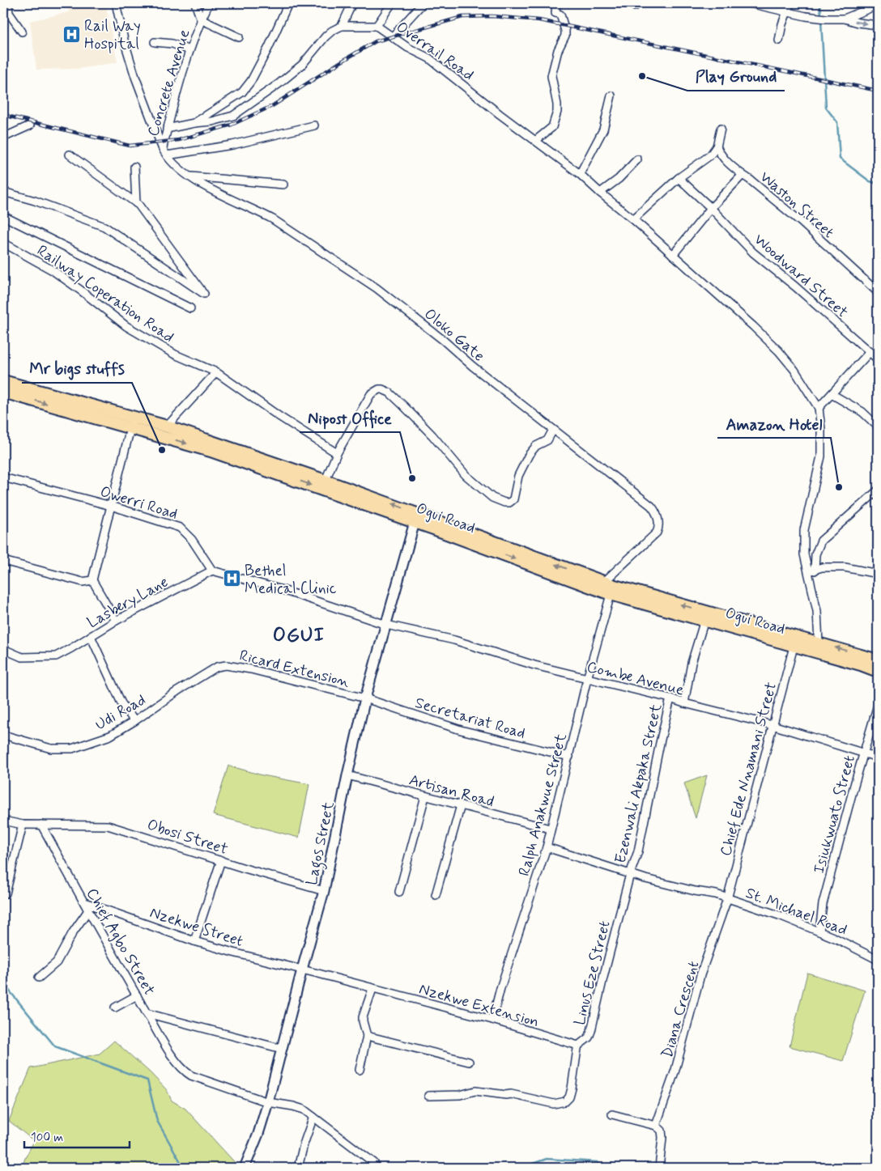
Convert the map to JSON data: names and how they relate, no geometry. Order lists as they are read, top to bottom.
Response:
{
  "streets": {
    "main road": ["Ogui Road"],
    "street": [
      "Overrail Road",
      "Concrete Avenue",
      "Waston Street",
      "Woodward Street",
      "Railway Coperation Road",
      "Oloko Gate",
      "Owerri Road",
      "Lasbery Lane",
      "Ricard Extension",
      "Combe Avenue",
      "Udi Road",
      "Secretariat Road",
      "Chief Ede Nnamani Street",
      "Ezenwali Akpaka Street",
      "Artisan Road",
      "Ralph Anakwue Street",
      "Isiukwuato Street",
      "Obosi Street",
      "Lagos Street",
      "St. Michael Road",
      "Nzekwe Street",
      "Chief Agbo Street",
      "Linus Eze Street",
      "Nzekwe Extension",
      "Diana Crescent"
    ]
  },
  "crossings": [
    ["Overrail Road", "Waston Street"],
    ["Concrete Avenue", "Oloko Gate"],
    ["Waston Street", "Woodward Street"],
    ["Oloko Gate", "Ogui Road"],
    ["Owerri Road", "Lasbery Lane"],
    ["Ogui Road", "Chief Ede Nnamani Street"],
    ["Ogui Road", "Ezenwali Akpaka Street"],
    ["Ogui Road", "Ralph Anakwue Street"],
    ["Ogui Road", "Lagos Street"],
    ["Ricard Extension", "Udi Road"],
    ["Ricard Extension", "Secretariat Road"],
    ["Ricard Extension", "Lagos Street"],
    ["Combe Avenue", "Chief Ede Nnamani Street"],
    ["Combe Avenue", "Ezenwali Akpaka Street"],
    ["Combe Avenue", "Ralph Anakwue Street"],
    ["Combe Avenue", "Isiukwuato Street"],
    ["Combe Avenue", "Lagos Street"],
    ["Secretariat Road", "Ralph Anakwue Street"],
    ["Secretariat Road", "Lagos Street"],
    ["Chief Ede Nnamani Street", "St. Michael Road"],
    ["Chief Ede Nnamani Street", "Diana Crescent"],
    ["Ezenwali Akpaka Street", "St. Michael Road"],
    ["Ezenwali Akpaka Street", "Linus Eze Street"],
    ["Artisan Road", "Ralph Anakwue Street"],
    ["Artisan Road", "Lagos Street"],
    ["Ralph Anakwue Street", "St. Michael Road"],
    ["Ralph Anakwue Street", "Nzekwe Extension"],
    ["Isiukwuato Street", "St. Michael Road"],
    ["Obosi Street", "Lagos Street"],
    ["Obosi Street", "Chief Agbo Street"],
    ["Lagos Street", "Nzekwe Street"],
    ["Lagos Street", "Chief Agbo Street"],
    ["Lagos Street", "Nzekwe Extension"],
    ["St. Michael Road", "Linus Eze Street"],
    ["St. Michael Road", "Diana Crescent"],
    ["Nzekwe Street", "Chief Agbo Street"],
    ["Nzekwe Street", "Nzekwe Extension"],
    ["Linus Eze Street", "Nzekwe Extension"]
  ],
  "districts": ["OGUI"],
  "places": {
    "hospital": ["Rail Way Hospital", "Bethel Medical Clinic"],
    "other": [
      "Play Ground",
      "Mr bigs stuffs",
      "Nipost Office",
      "Amazon Hotel"
    ]
  },
  "scale_bar": "100 m"
}
